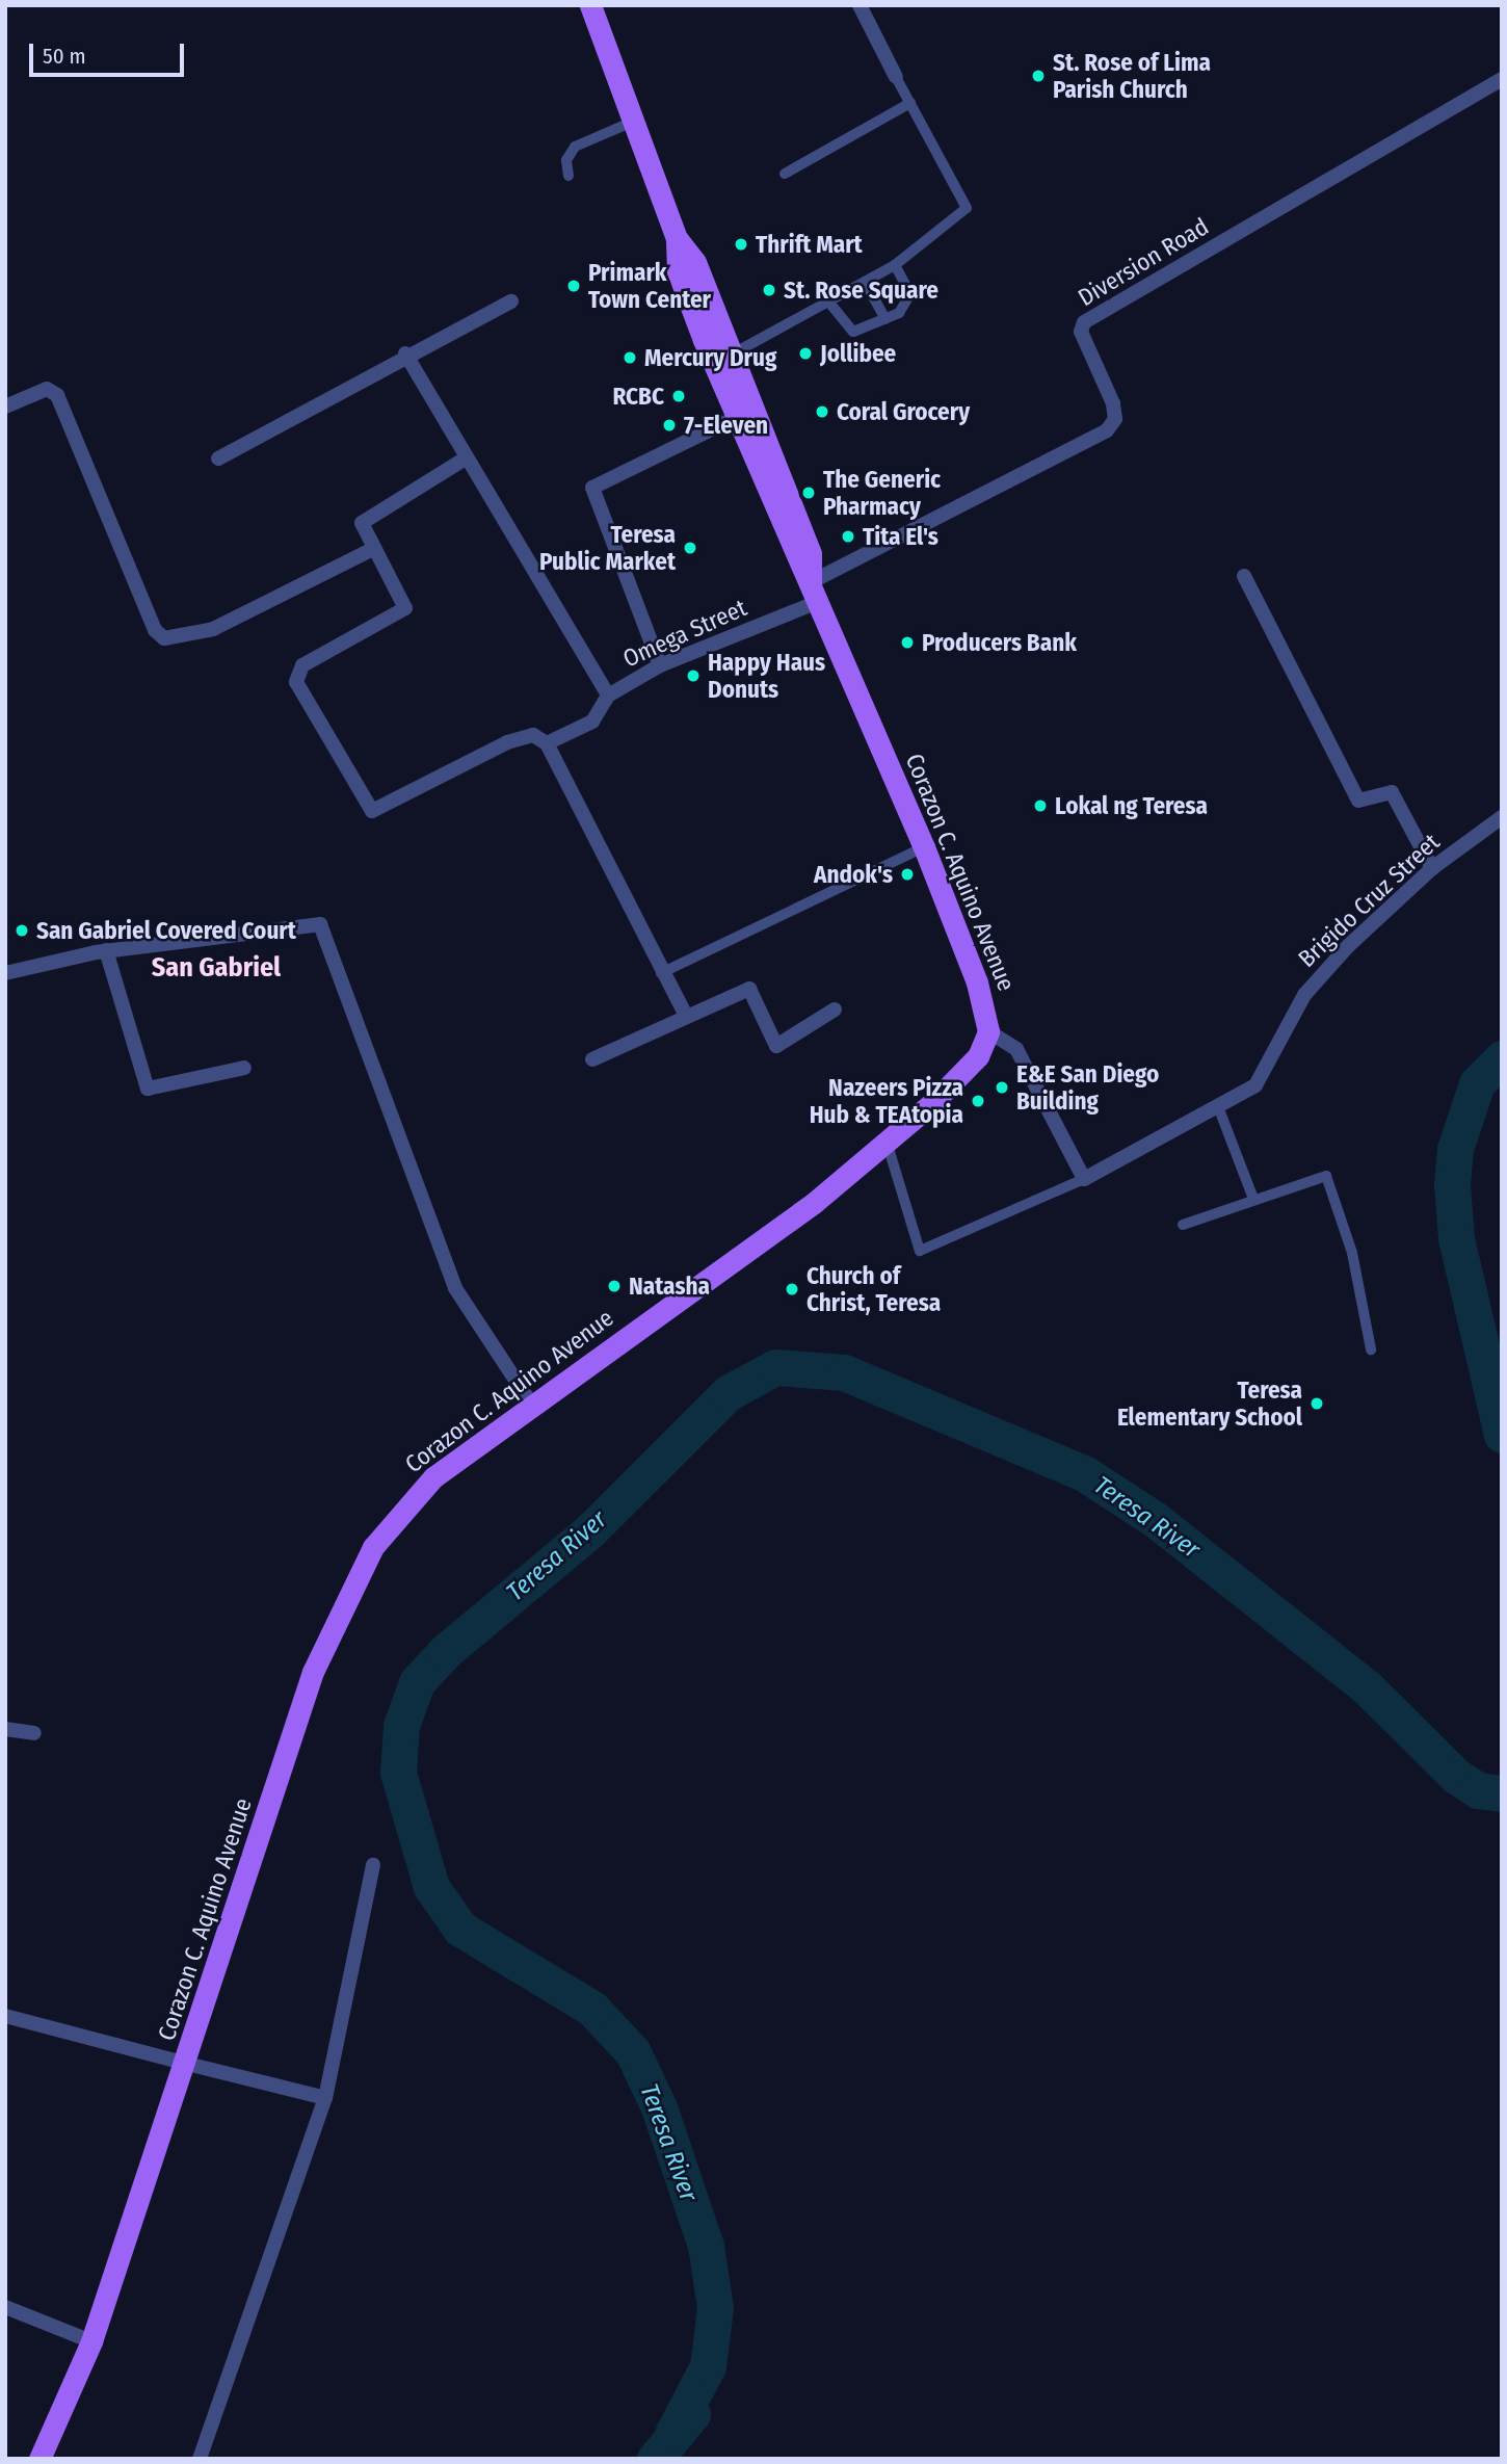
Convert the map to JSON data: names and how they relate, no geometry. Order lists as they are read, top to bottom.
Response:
{
  "streets": {
    "main road": ["Corazon C. Aquino Avenue"],
    "street": ["Diversion Road", "Omega Street", "Brigido Cruz Street"]
  },
  "crossings": [
    ["Diversion Road", "Omega Street"],
    ["Diversion Road", "Corazon C. Aquino Avenue"],
    ["Omega Street", "Corazon C. Aquino Avenue"]
  ],
  "districts": ["San Gabriel"],
  "water": ["Teresa River"],
  "places": [
    "St. Rose of Lima Parish Church",
    "Thrift Mart",
    "Primark Town Center",
    "St. Rose Square",
    "Jollibee",
    "Mercury Drug",
    "RCBC",
    "Coral Grocery",
    "7-Eleven",
    "The Generic Pharmacy",
    "Tita El's",
    "Teresa Public Market",
    "Producers Bank",
    "Happy Haus Donuts",
    "Lokal ng Teresa",
    "Andok's",
    "San Gabriel Covered Court",
    "E&E San Diego Building",
    "Nazeers Pizza Hub & TEAtopia",
    "Natasha",
    "Church of Christ, Teresa",
    "Teresa Elementary School"
  ],
  "scale_bar": "50 m"
}
